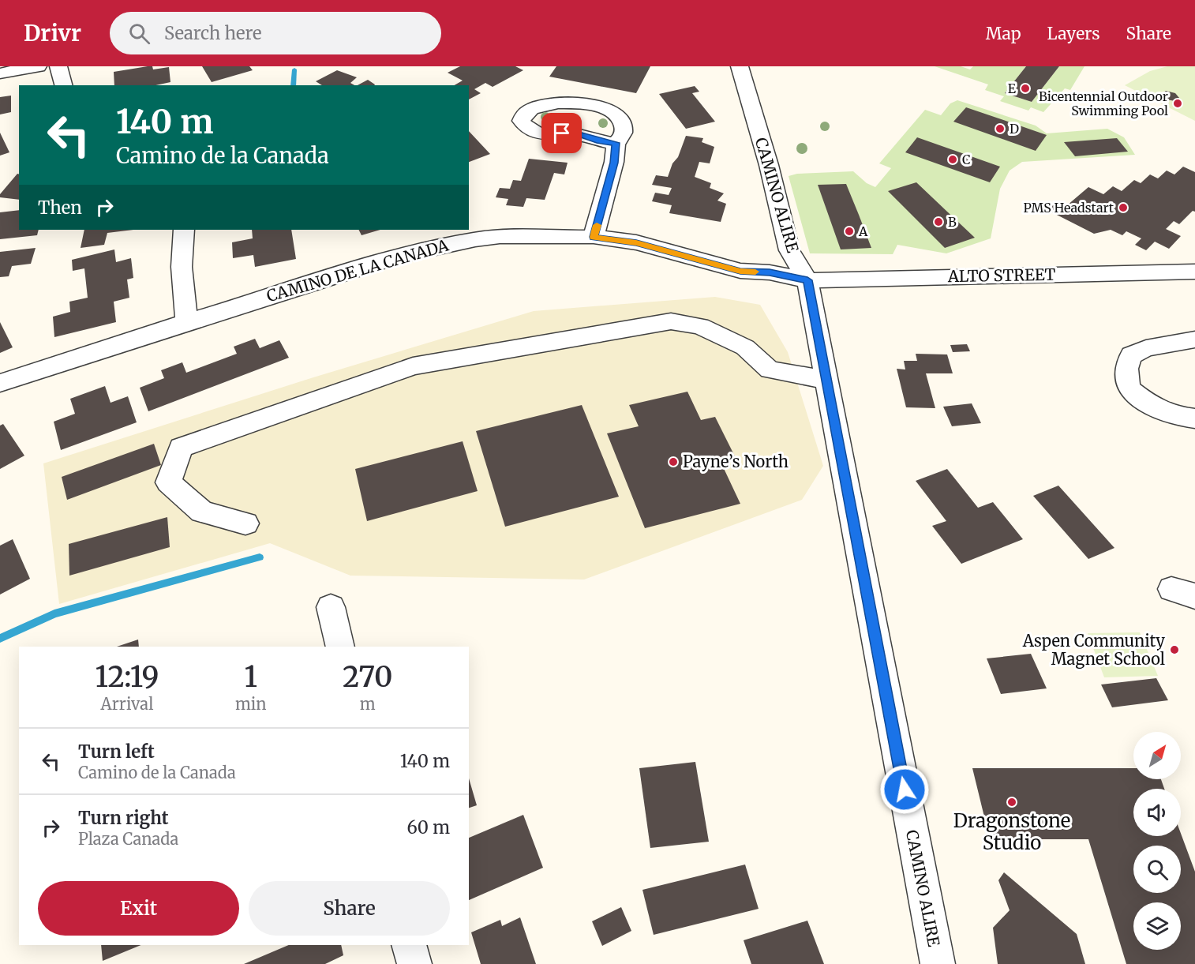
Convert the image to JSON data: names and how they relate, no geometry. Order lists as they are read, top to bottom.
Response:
{
  "streets": {
    "street": ["CAMINO ALIRE", "CAMINO DE LA CANADA", "ALTO STREET"]
  },
  "crossings": [
    ["CAMINO ALIRE", "CAMINO DE LA CANADA"],
    ["CAMINO ALIRE", "ALTO STREET"],
    ["CAMINO DE LA CANADA", "ALTO STREET"]
  ],
  "places": [
    "E",
    "Bicentennial Outdoor Swimming Pool",
    "D",
    "C",
    "PMS Headstart",
    "B",
    "A",
    "Payne’s North",
    "Aspen Community Magnet School",
    "Dragonstone Studio"
  ],
  "north": "top right",
  "page": {
    "header": "Drivr",
    "search": "Search here",
    "nav": ["Map", "Layers", "Share"],
    "turn": ["140 m", "Camino de la Canada"],
    "then": "Then",
    "eta": [
      "12:19",
      "Arrival",
      "1",
      "min",
      "270",
      "m"
    ],
    "list": [
      {
        "name": "Turn left",
        "note": "Camino de la Canada",
        "value": "140 m"
      },
      {
        "name": "Turn right",
        "note": "Plaza Canada",
        "value": "60 m"
      }
    ],
    "buttons": ["Exit", "Share"]
  }
}
